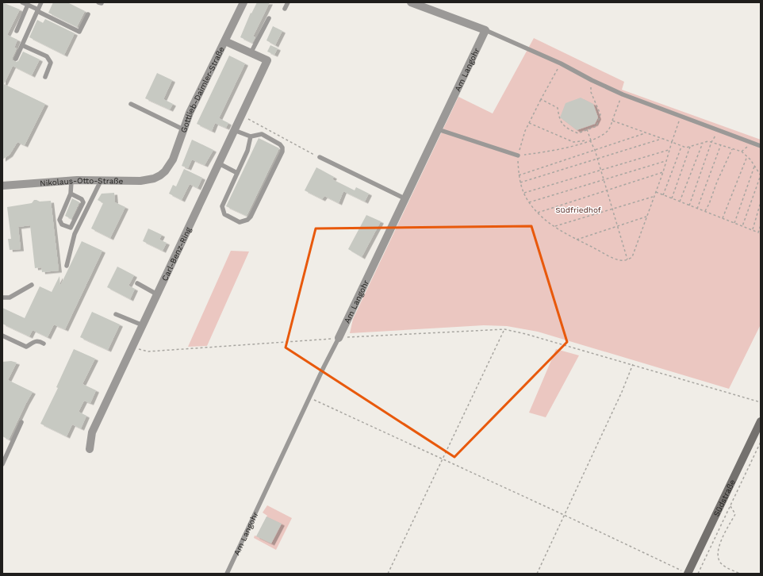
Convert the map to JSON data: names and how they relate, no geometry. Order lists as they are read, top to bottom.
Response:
{
  "streets": {
    "street": [
      "Am Langohr",
      "Gottlieb-Daimler-Straße",
      "Nikolaus-Otto-Straße",
      "Carl-Benz-Ring",
      "Südstraße"
    ]
  },
  "crossings": [
    ["Gottlieb-Daimler-Straße", "Nikolaus-Otto-Straße"]
  ],
  "parks": ["Südfriedhof"]
}
